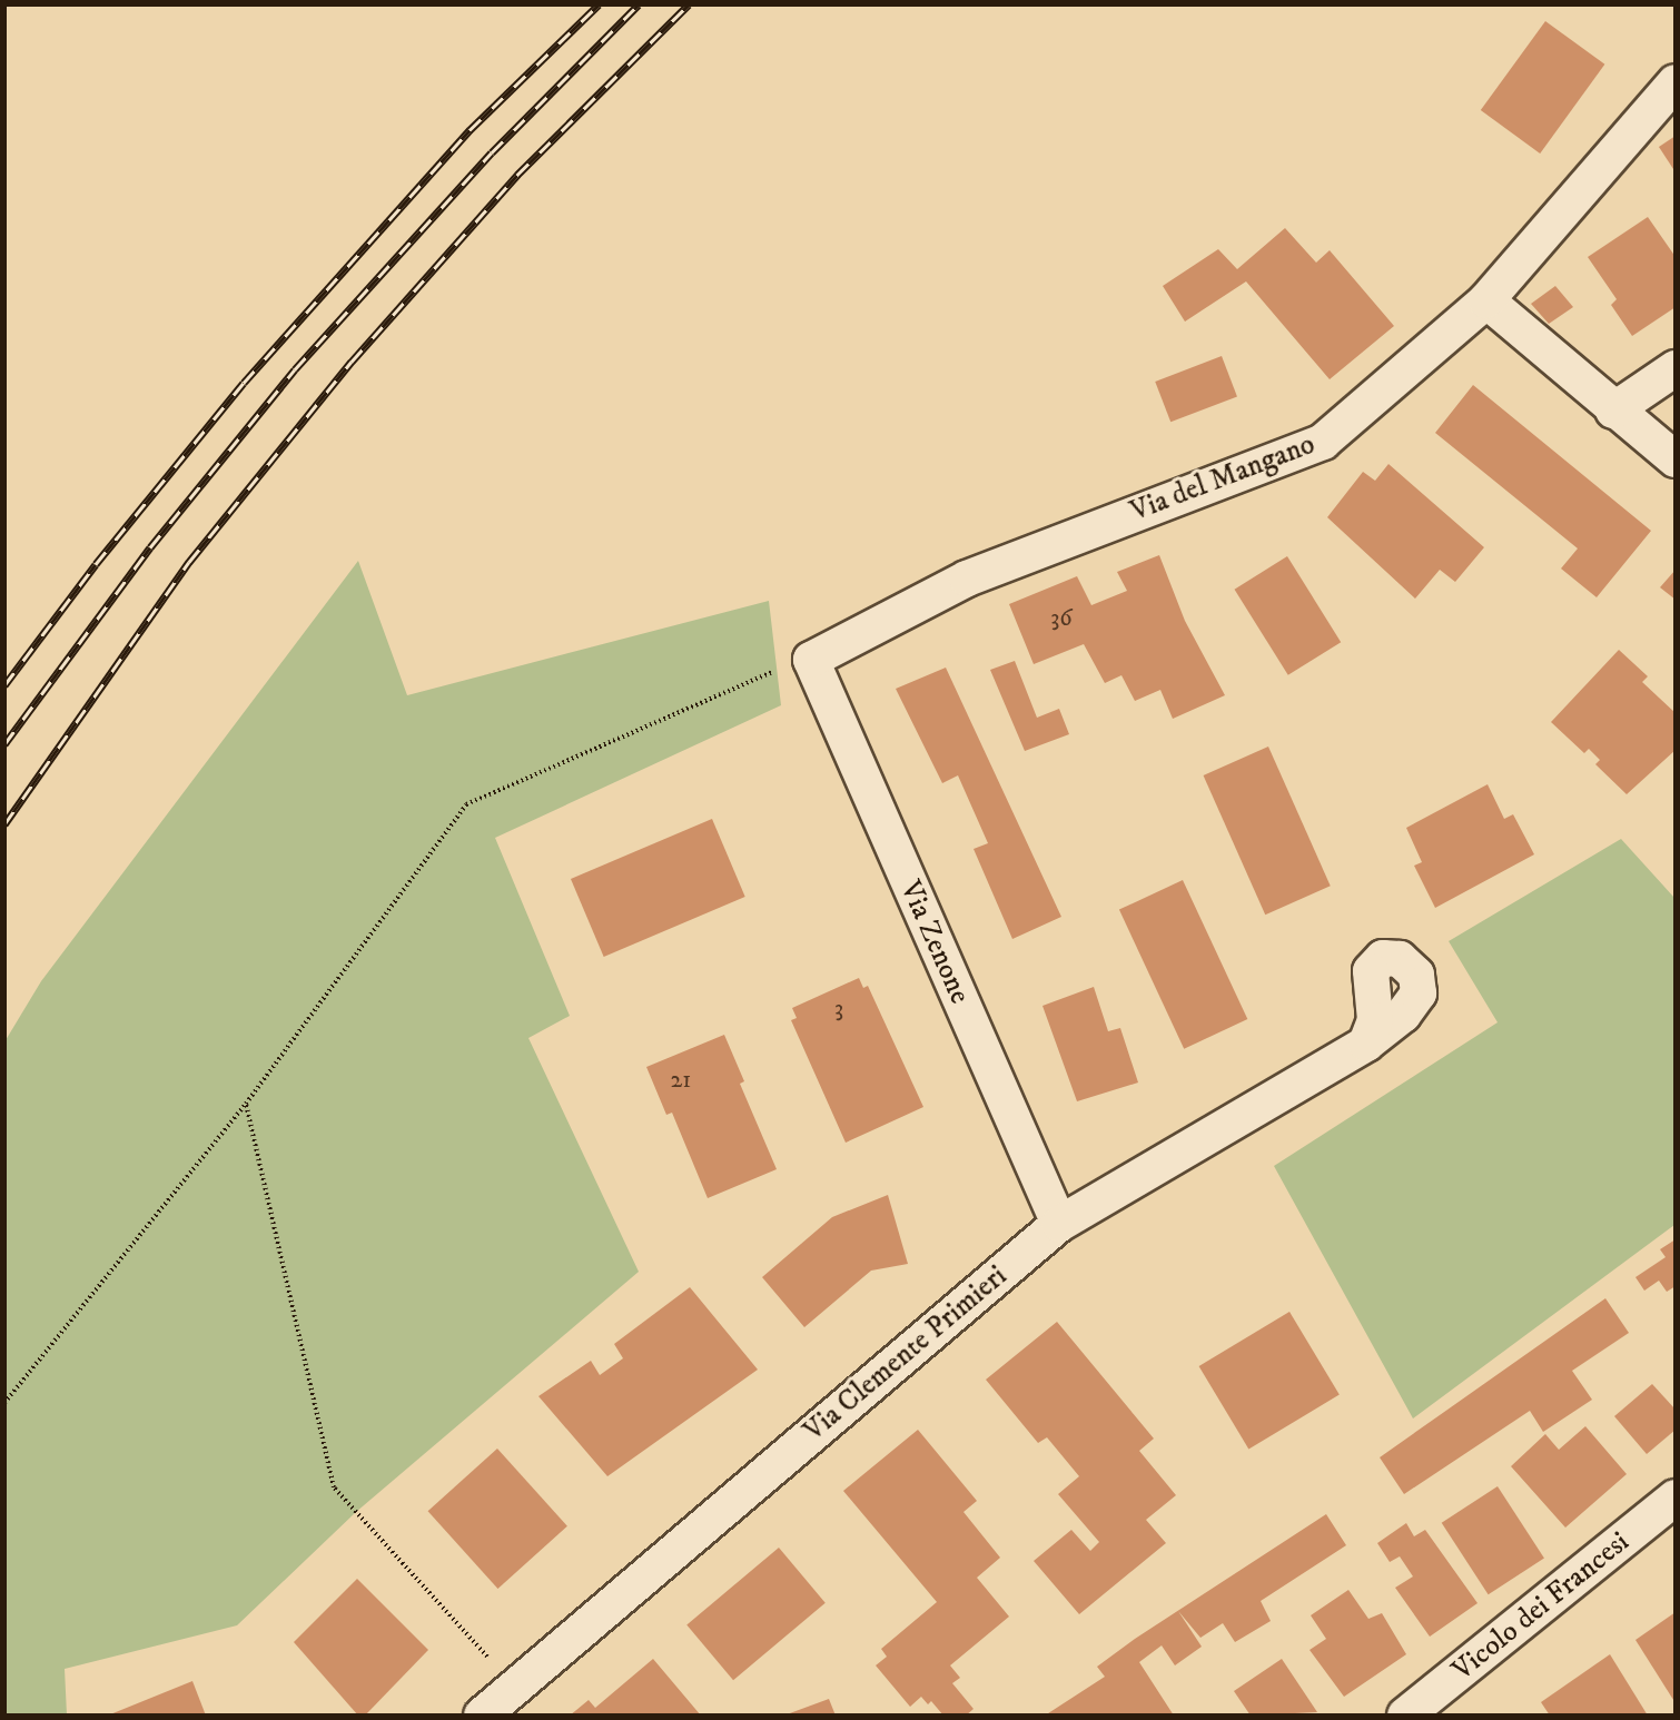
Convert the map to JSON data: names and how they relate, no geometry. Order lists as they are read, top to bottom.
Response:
{
  "streets": {
    "street": [
      "Via del Mangano",
      "Via Zenone",
      "Via Clemente Primieri",
      "Vicolo dei Francesi"
    ]
  },
  "crossings": [
    ["Via del Mangano", "Via Zenone"],
    ["Via Zenone", "Via Clemente Primieri"]
  ],
  "house_numbers": ["36", "3", "21"]
}
